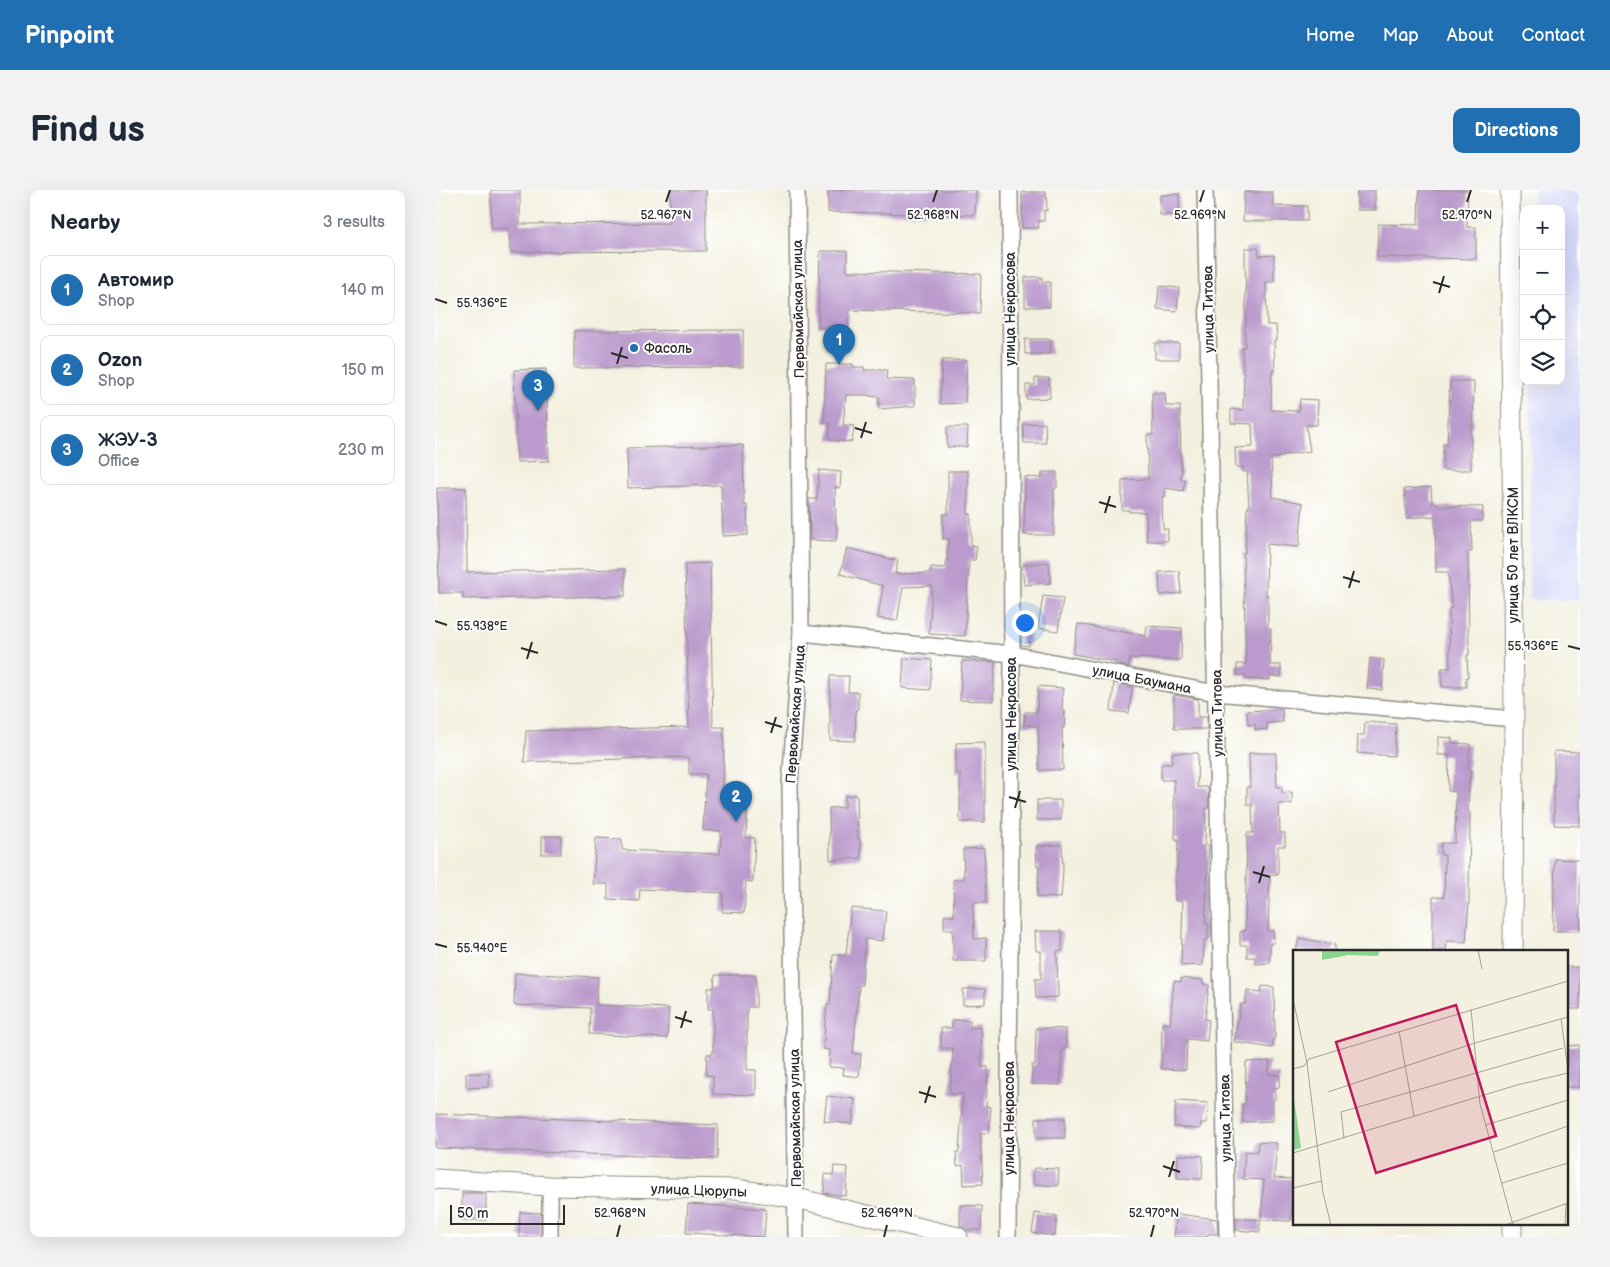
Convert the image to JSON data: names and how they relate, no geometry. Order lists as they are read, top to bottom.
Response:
{
  "streets": {
    "street": [
      "Первомайская улица",
      "улица Некрасова",
      "улица Титова",
      "улица 50 лет ВЛКСМ",
      "улица Баумана",
      "улица Цюрупы"
    ]
  },
  "crossings": [
    ["Первомайская улица", "улица Баумана"],
    ["Первомайская улица", "улица Цюрупы"],
    ["улица Некрасова", "улица Баумана"],
    ["улица Титова", "улица Баумана"],
    ["улица 50 лет ВЛКСМ", "улица Баумана"]
  ],
  "places": ["Фасоль"],
  "scale_bar": "50 m",
  "page": {
    "header": "Pinpoint",
    "nav": [
      "Home",
      "Map",
      "About",
      "Contact"
    ],
    "buttons": "Directions",
    "title": "Find us",
    "heading": ["Nearby", "3 results"],
    "map_buttons": ["+", "−"],
    "list": [
      {
        "mark": "1",
        "name": "Автомир",
        "note": "Shop",
        "value": "140 m"
      },
      {
        "mark": "2",
        "name": "Ozon",
        "note": "Shop",
        "value": "150 m"
      },
      {
        "mark": "3",
        "name": "ЖЭУ-3",
        "note": "Office",
        "value": "230 m"
      }
    ],
    "pins": ["1", "3", "2"],
    "scale": "50 m"
  },
  "coordinates": [
    "52.967°N",
    "52.968°N",
    "52.969°N",
    "52.970°N",
    "55.936°E",
    "55.938°E",
    "55.940°E"
  ]
}
